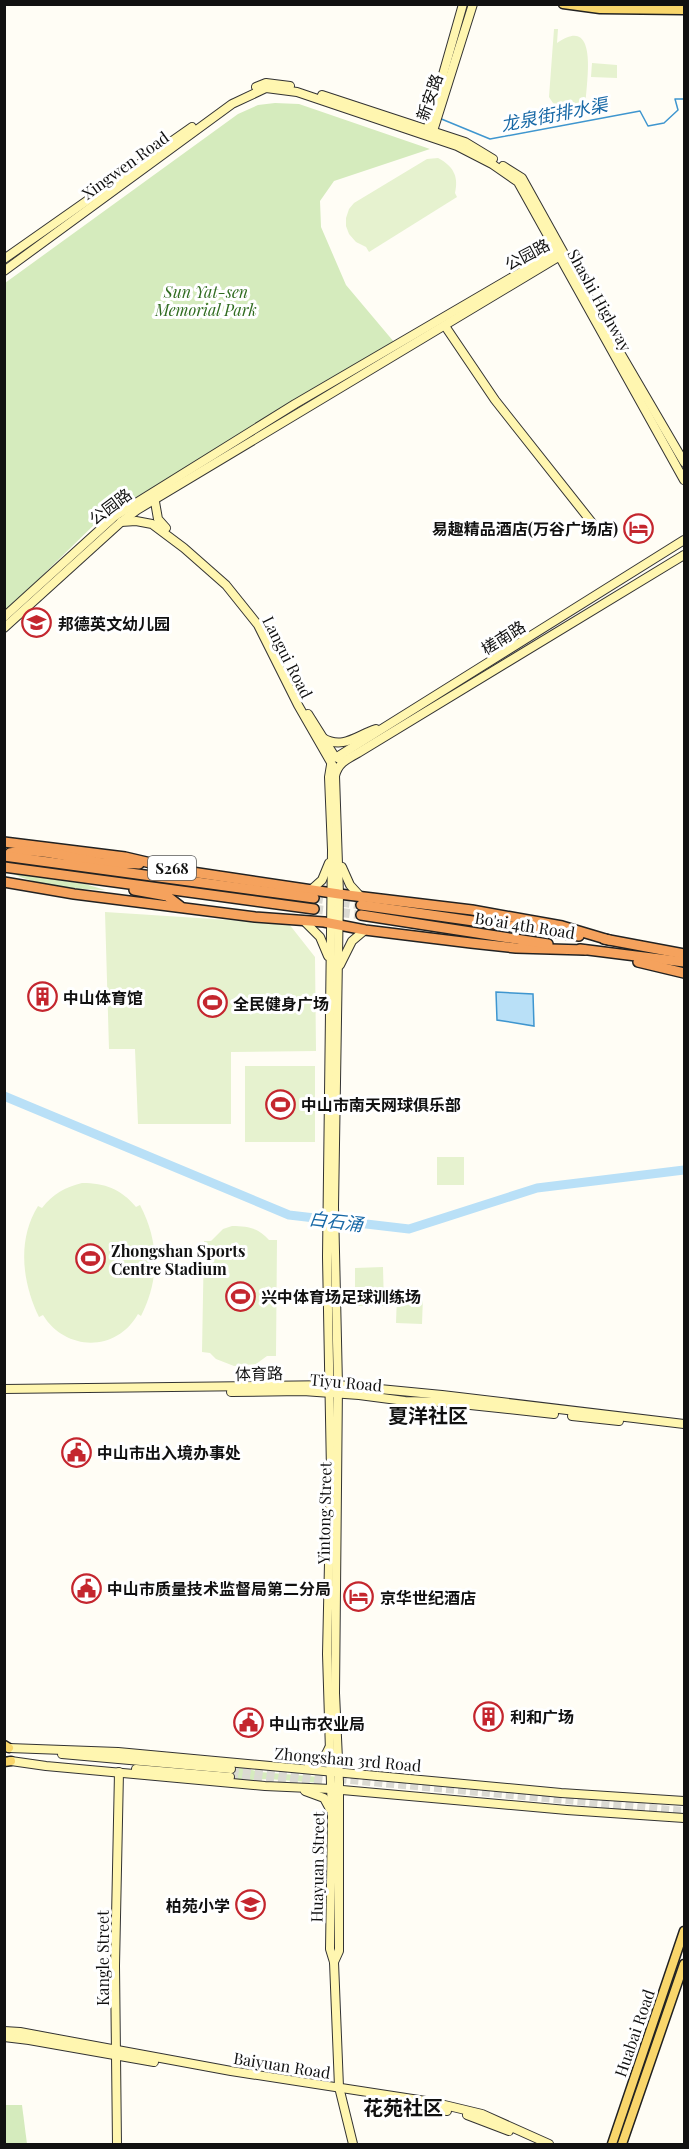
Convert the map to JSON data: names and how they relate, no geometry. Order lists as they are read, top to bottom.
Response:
{
  "streets": {
    "highway": ["S268", "Bo'ai 4th Road"],
    "main road": [
      "新安路",
      "Xingwen Road",
      "公园路",
      "Shashi Highway",
      "槎南路",
      "Langui Road",
      "体育路",
      "Tiyu Road",
      "Yintong Street",
      "Zhongshan 3rd Road",
      "Huayuan Street",
      "Kangle Street",
      "Huabai Road",
      "Baiyuan Road"
    ]
  },
  "crossings": [
    ["新安路", "Shashi Highway"],
    ["Xingwen Road", "Shashi Highway"],
    ["公园路", "Shashi Highway"],
    ["公园路", "Langui Road"],
    ["槎南路", "Langui Road"],
    ["S268", "Bo'ai 4th Road"],
    ["体育路", "Tiyu Road"],
    ["体育路", "Yintong Street"],
    ["Tiyu Road", "Yintong Street"],
    ["Yintong Street", "Zhongshan 3rd Road"],
    ["Yintong Street", "Huayuan Street"],
    ["Zhongshan 3rd Road", "Huayuan Street"],
    ["Zhongshan 3rd Road", "Kangle Street"],
    ["Huayuan Street", "Baiyuan Road"],
    ["Kangle Street", "Baiyuan Road"]
  ],
  "districts": ["夏洋社区", "花苑社区"],
  "water": ["龙泉街排水渠", "白石涌"],
  "parks": ["Sun Yat-sen Memorial Park"],
  "places": {
    "hotel": ["易趣精品酒店(万谷广场店)", "京华世纪酒店"],
    "school or university": ["邦德英文幼儿园", "柏苑小学"],
    "building": ["中山体育馆", "利和广场"],
    "sports": [
      "全民健身广场",
      "中山市南天网球俱乐部",
      "Zhongshan Sports Centre Stadium",
      "兴中体育场足球训练场"
    ],
    "public building": ["中山市出入境办事处", "中山市质量技术监督局第二分局", "中山市农业局"]
  }
}
